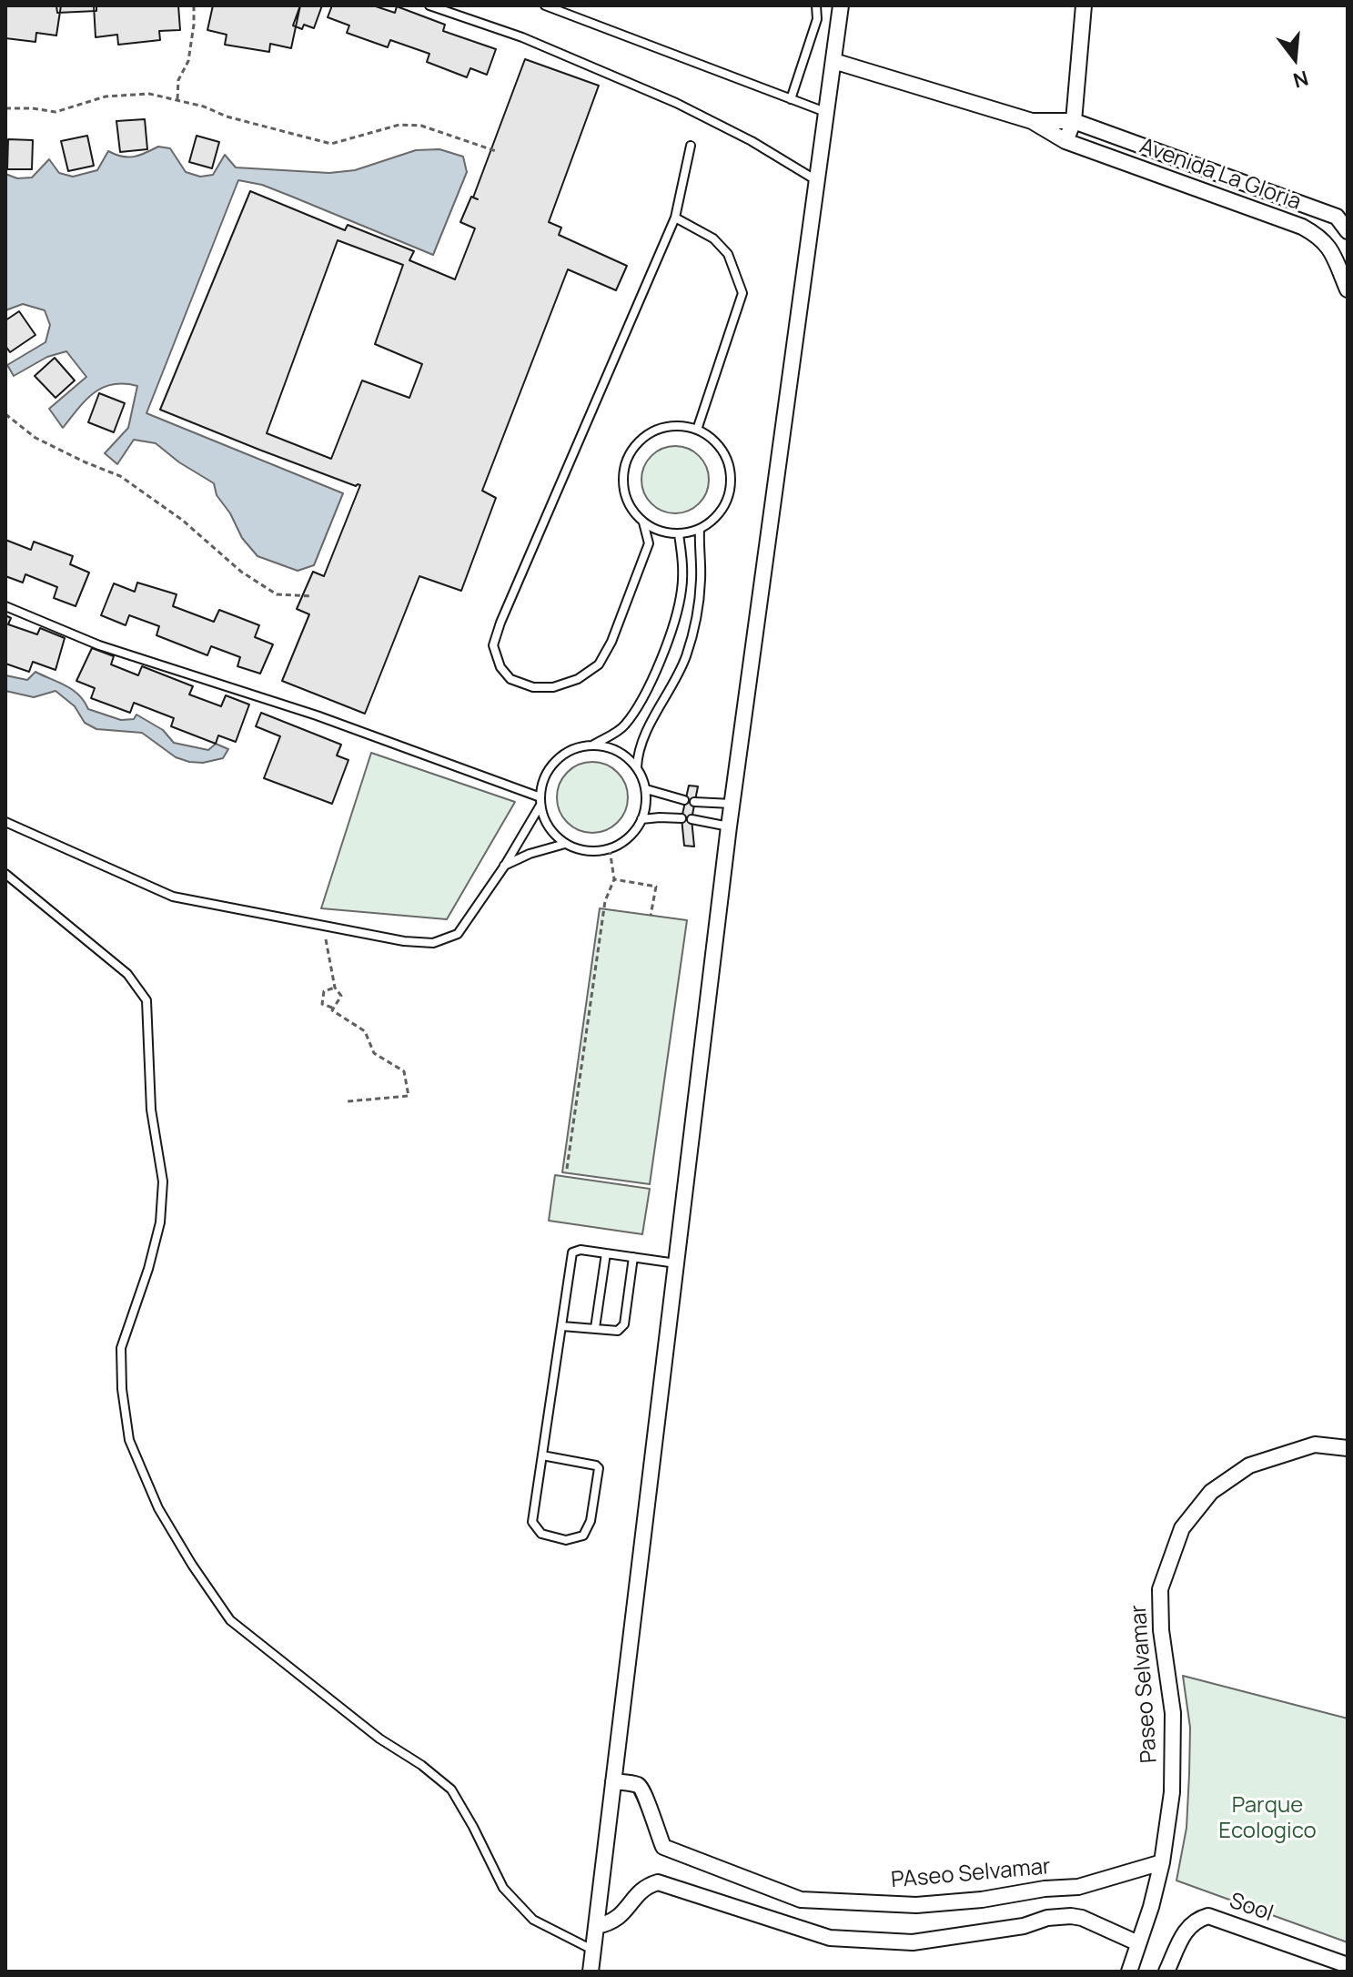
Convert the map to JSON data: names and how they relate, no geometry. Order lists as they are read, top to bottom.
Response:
{
  "streets": {
    "street": [
      "Avenida La Gloria",
      "Paseo Selvamar",
      "PAseo Selvamar",
      "Sool"
    ]
  },
  "crossings": [
    ["Paseo Selvamar", "PAseo Selvamar"]
  ],
  "parks": ["Parque Ecologico"],
  "north": "bottom"
}
